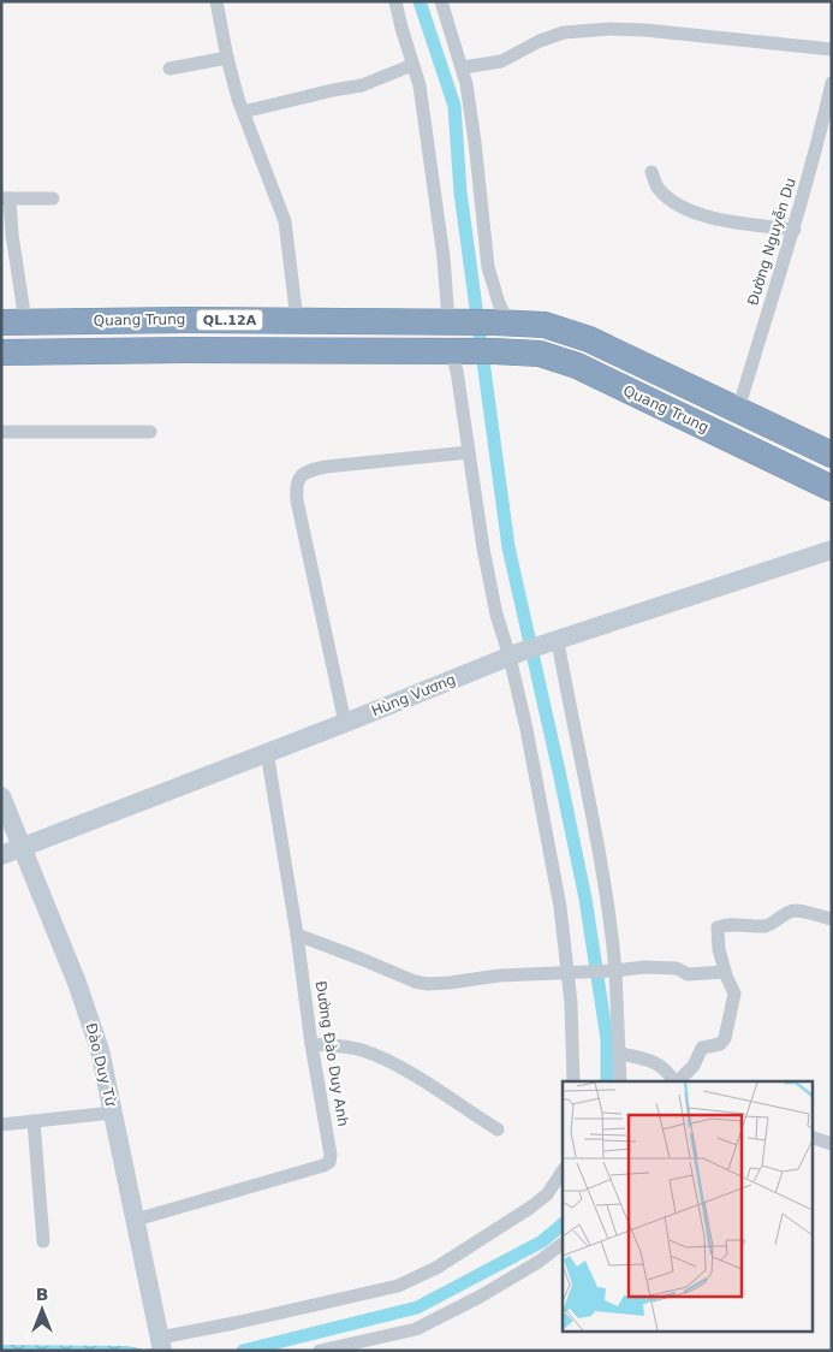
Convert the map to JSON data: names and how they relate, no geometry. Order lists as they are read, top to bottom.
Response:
{
  "streets": {
    "highway": ["Quang Trung", "QL.12A"],
    "street": [
      "Đường Nguyễn Du",
      "Hùng Vương",
      "Đường Đào Duy Anh",
      "Đào Duy Từ"
    ]
  },
  "crossings": [
    ["Đường Nguyễn Du", "Quang Trung"],
    ["Quang Trung", "QL.12A"],
    ["Hùng Vương", "Đường Đào Duy Anh"],
    ["Hùng Vương", "Đào Duy Từ"],
    ["Đường Đào Duy Anh", "Đào Duy Từ"]
  ],
  "north": "top"
}
